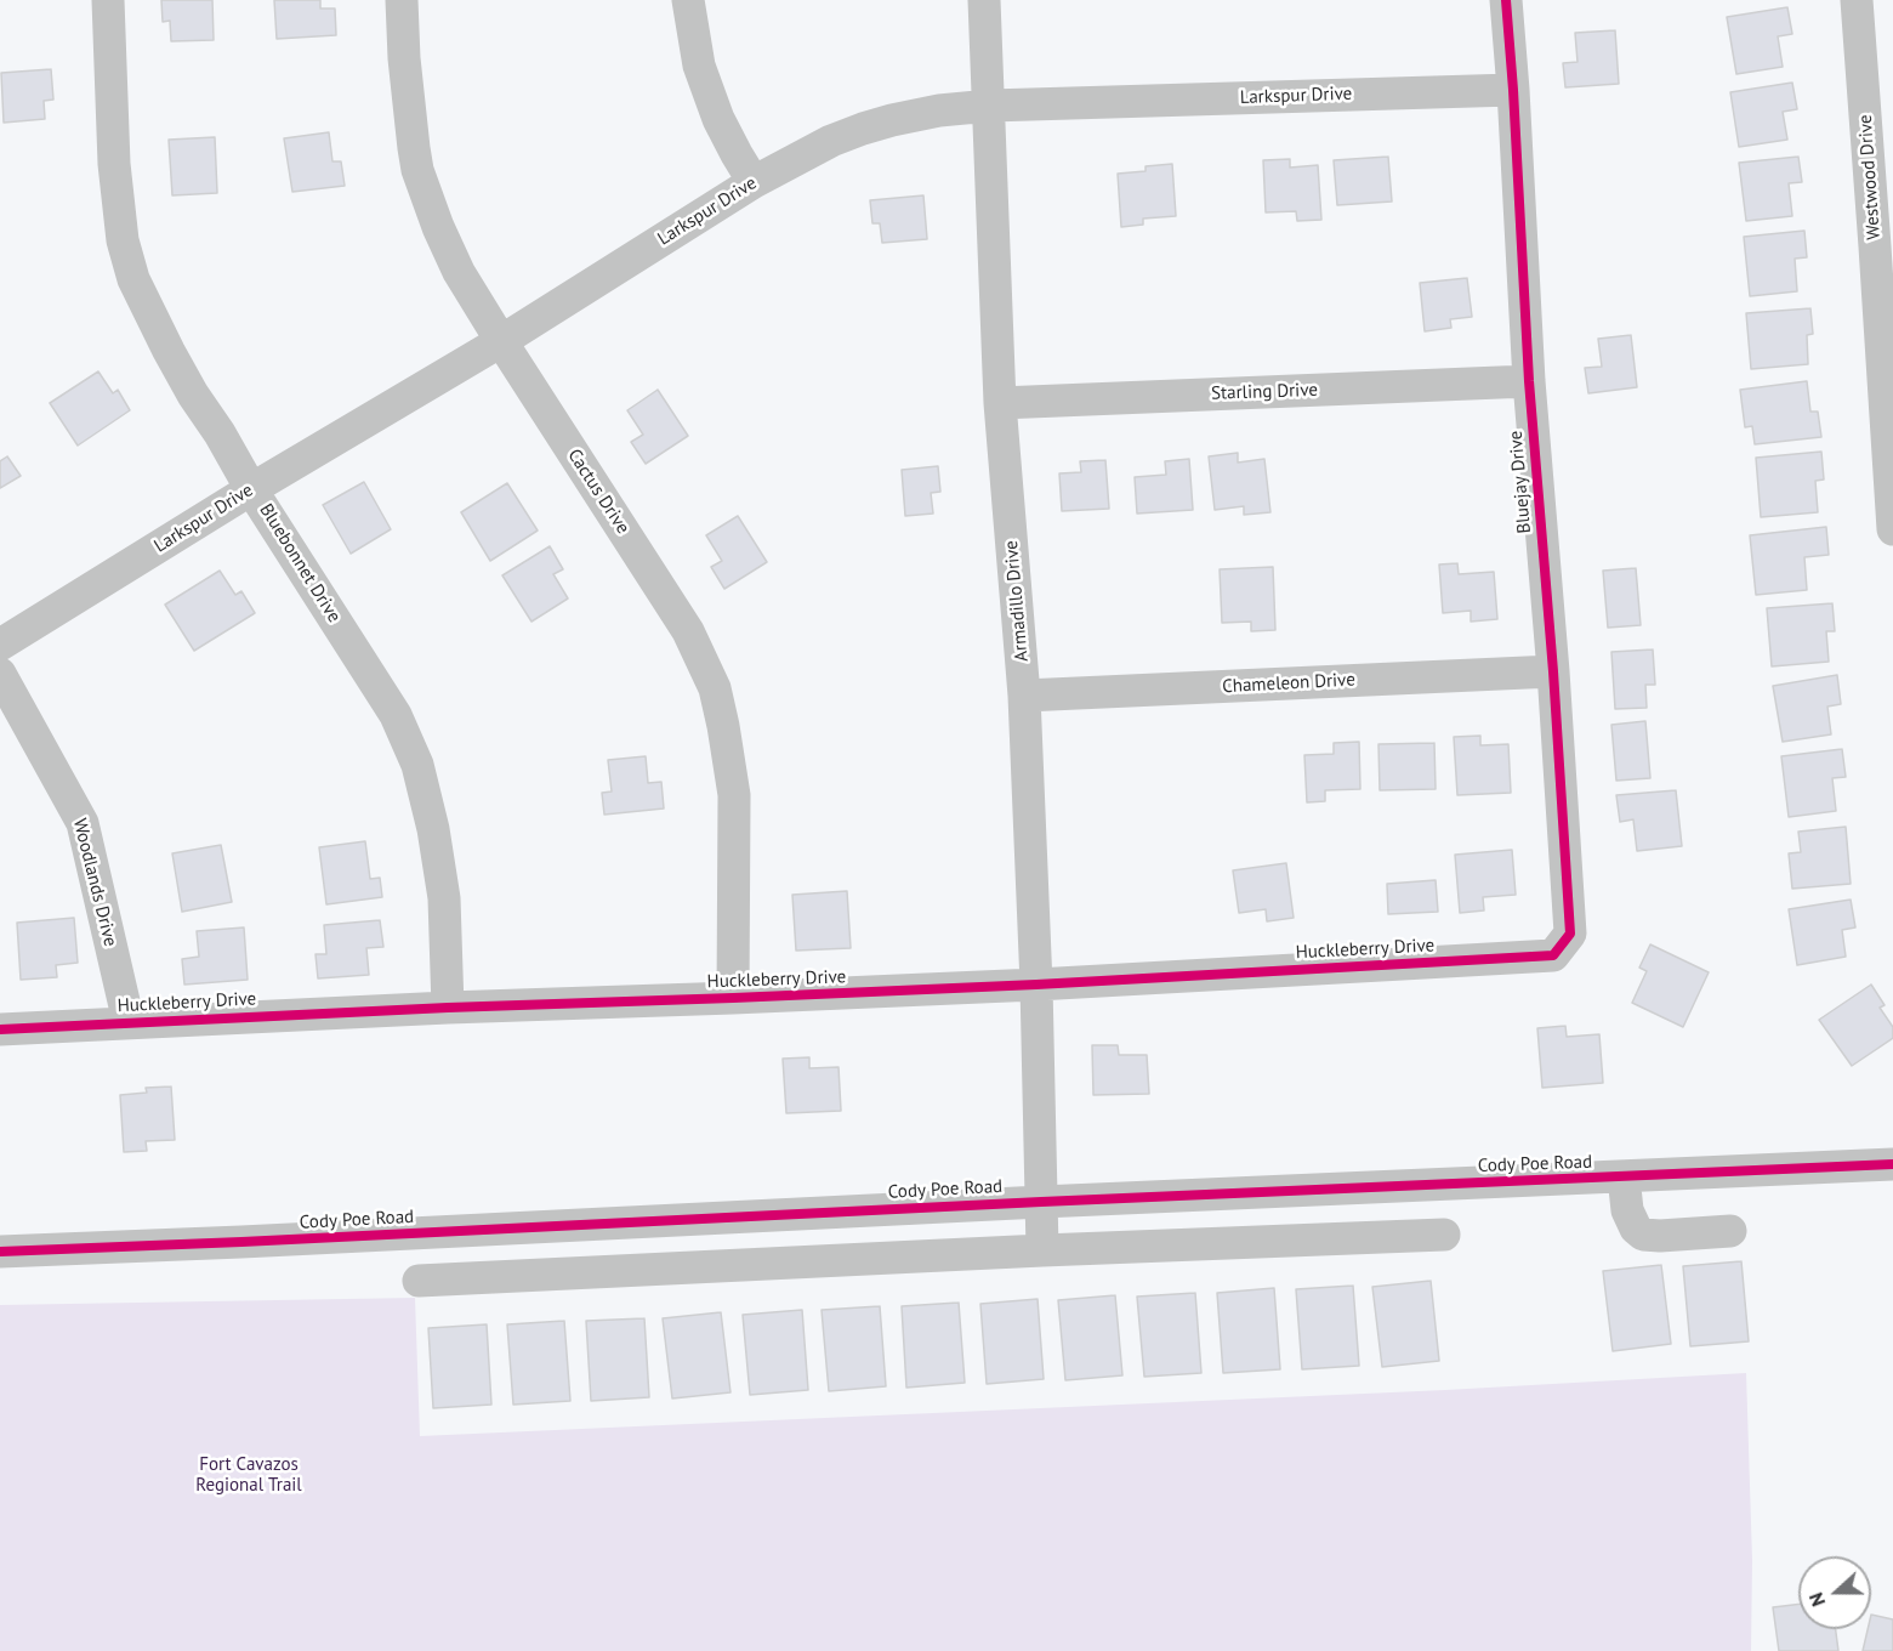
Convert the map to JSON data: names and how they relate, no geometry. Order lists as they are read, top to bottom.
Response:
{
  "streets": {
    "street": [
      "Larkspur Drive",
      "Westwood Drive",
      "Starling Drive",
      "Bluejay Drive",
      "Cactus Drive",
      "Bluebonnet Drive",
      "Armadillo Drive",
      "Chameleon Drive",
      "Woodlands Drive",
      "Huckleberry Drive",
      "Cody Poe Road"
    ]
  },
  "crossings": [
    ["Larkspur Drive", "Bluejay Drive"],
    ["Larkspur Drive", "Cactus Drive"],
    ["Larkspur Drive", "Bluebonnet Drive"],
    ["Larkspur Drive", "Armadillo Drive"],
    ["Starling Drive", "Bluejay Drive"],
    ["Starling Drive", "Armadillo Drive"],
    ["Bluejay Drive", "Chameleon Drive"],
    ["Bluejay Drive", "Huckleberry Drive"],
    ["Cactus Drive", "Huckleberry Drive"],
    ["Bluebonnet Drive", "Huckleberry Drive"],
    ["Armadillo Drive", "Chameleon Drive"],
    ["Armadillo Drive", "Huckleberry Drive"],
    ["Armadillo Drive", "Cody Poe Road"],
    ["Woodlands Drive", "Huckleberry Drive"]
  ],
  "parks": ["Fort Cavazos Regional Trail"],
  "north": "left"
}
